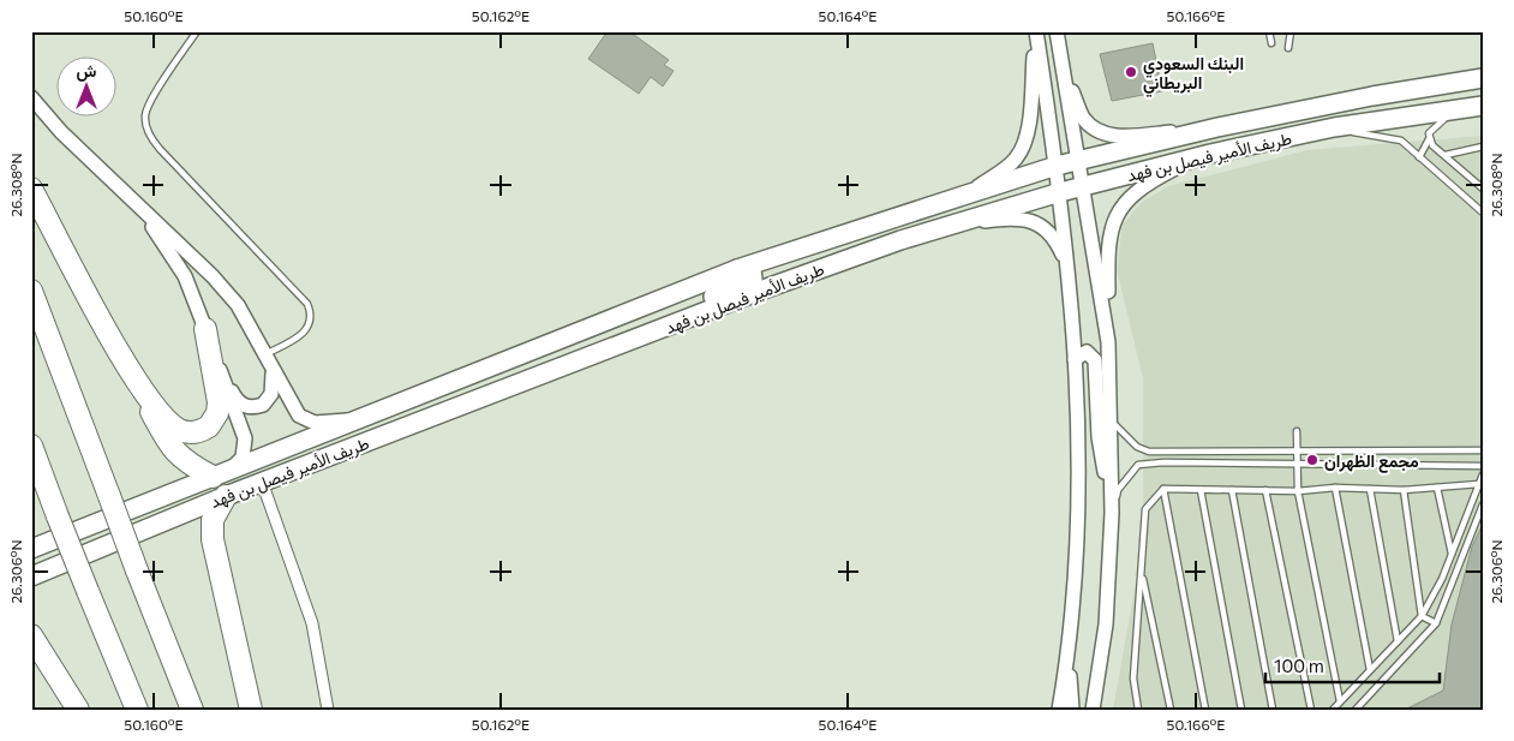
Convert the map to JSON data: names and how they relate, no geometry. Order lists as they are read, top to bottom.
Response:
{
  "streets": {
    "main road": ["طريف الأمير فيصل بن فهد"]
  },
  "places": ["البنك السعودي البريطاني", "مجمع الظهران"],
  "scale_bar": "100 m",
  "north": "top",
  "coordinates": [
    "50.160°E",
    "50.162°E",
    "50.164°E",
    "50.166°E",
    "26.308°N",
    "26.306°N"
  ]
}
